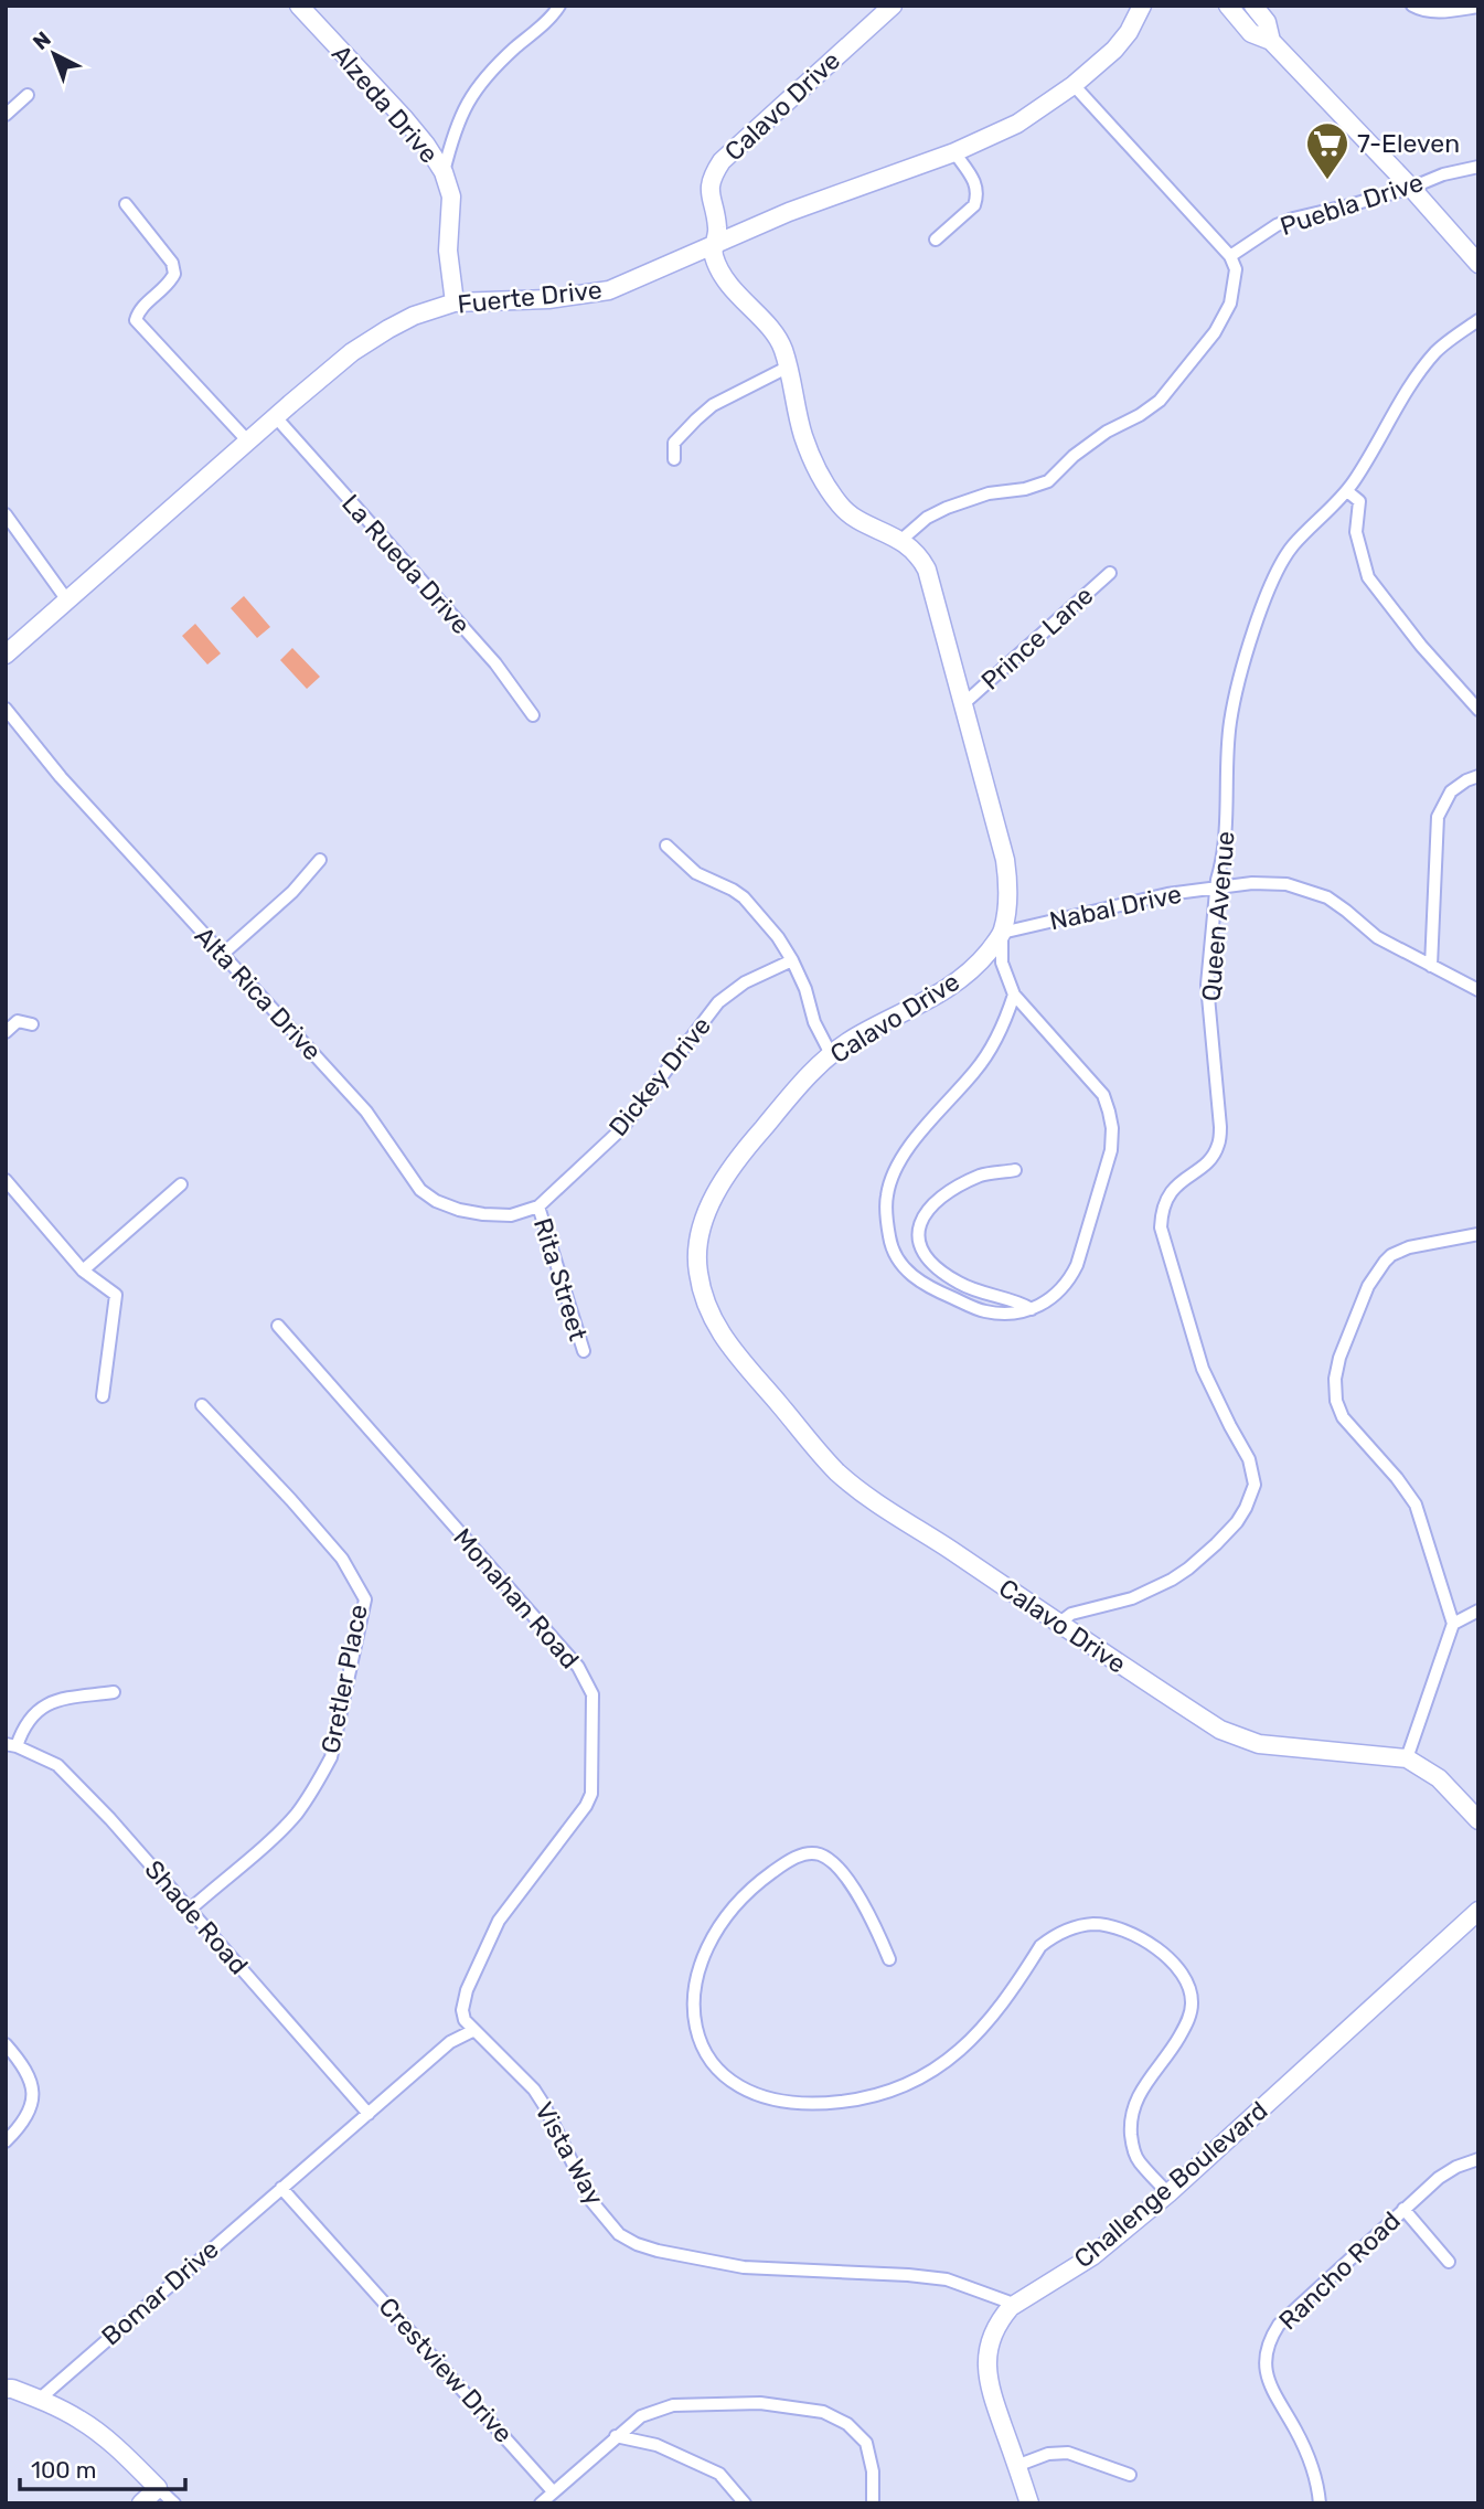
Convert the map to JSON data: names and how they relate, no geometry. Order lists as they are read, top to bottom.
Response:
{
  "streets": {
    "street": [
      "Alzeda Drive",
      "Calavo Drive",
      "Puebla Drive",
      "Fuerte Drive",
      "La Rueda Drive",
      "Prince Lane",
      "Nabal Drive",
      "Queen Avenue",
      "Alta Rica Drive",
      "Dickey Drive",
      "Rita Street",
      "Monahan Road",
      "Gretler Place",
      "Shade Road",
      "Vista Way",
      "Challenge Boulevard",
      "Rancho Road",
      "Bomar Drive",
      "Crestview Drive"
    ]
  },
  "crossings": [
    ["Alzeda Drive", "Fuerte Drive"],
    ["Calavo Drive", "Fuerte Drive"],
    ["Calavo Drive", "Prince Lane"],
    ["Calavo Drive", "Nabal Drive"],
    ["Calavo Drive", "Queen Avenue"],
    ["Fuerte Drive", "La Rueda Drive"],
    ["Nabal Drive", "Queen Avenue"],
    ["Alta Rica Drive", "Dickey Drive"],
    ["Alta Rica Drive", "Rita Street"],
    ["Dickey Drive", "Rita Street"],
    ["Monahan Road", "Vista Way"],
    ["Gretler Place", "Shade Road"],
    ["Vista Way", "Challenge Boulevard"],
    ["Bomar Drive", "Crestview Drive"]
  ],
  "places": {
    "supermarket": ["7-Eleven"]
  },
  "scale_bar": "100 m",
  "north": "top left"
}
